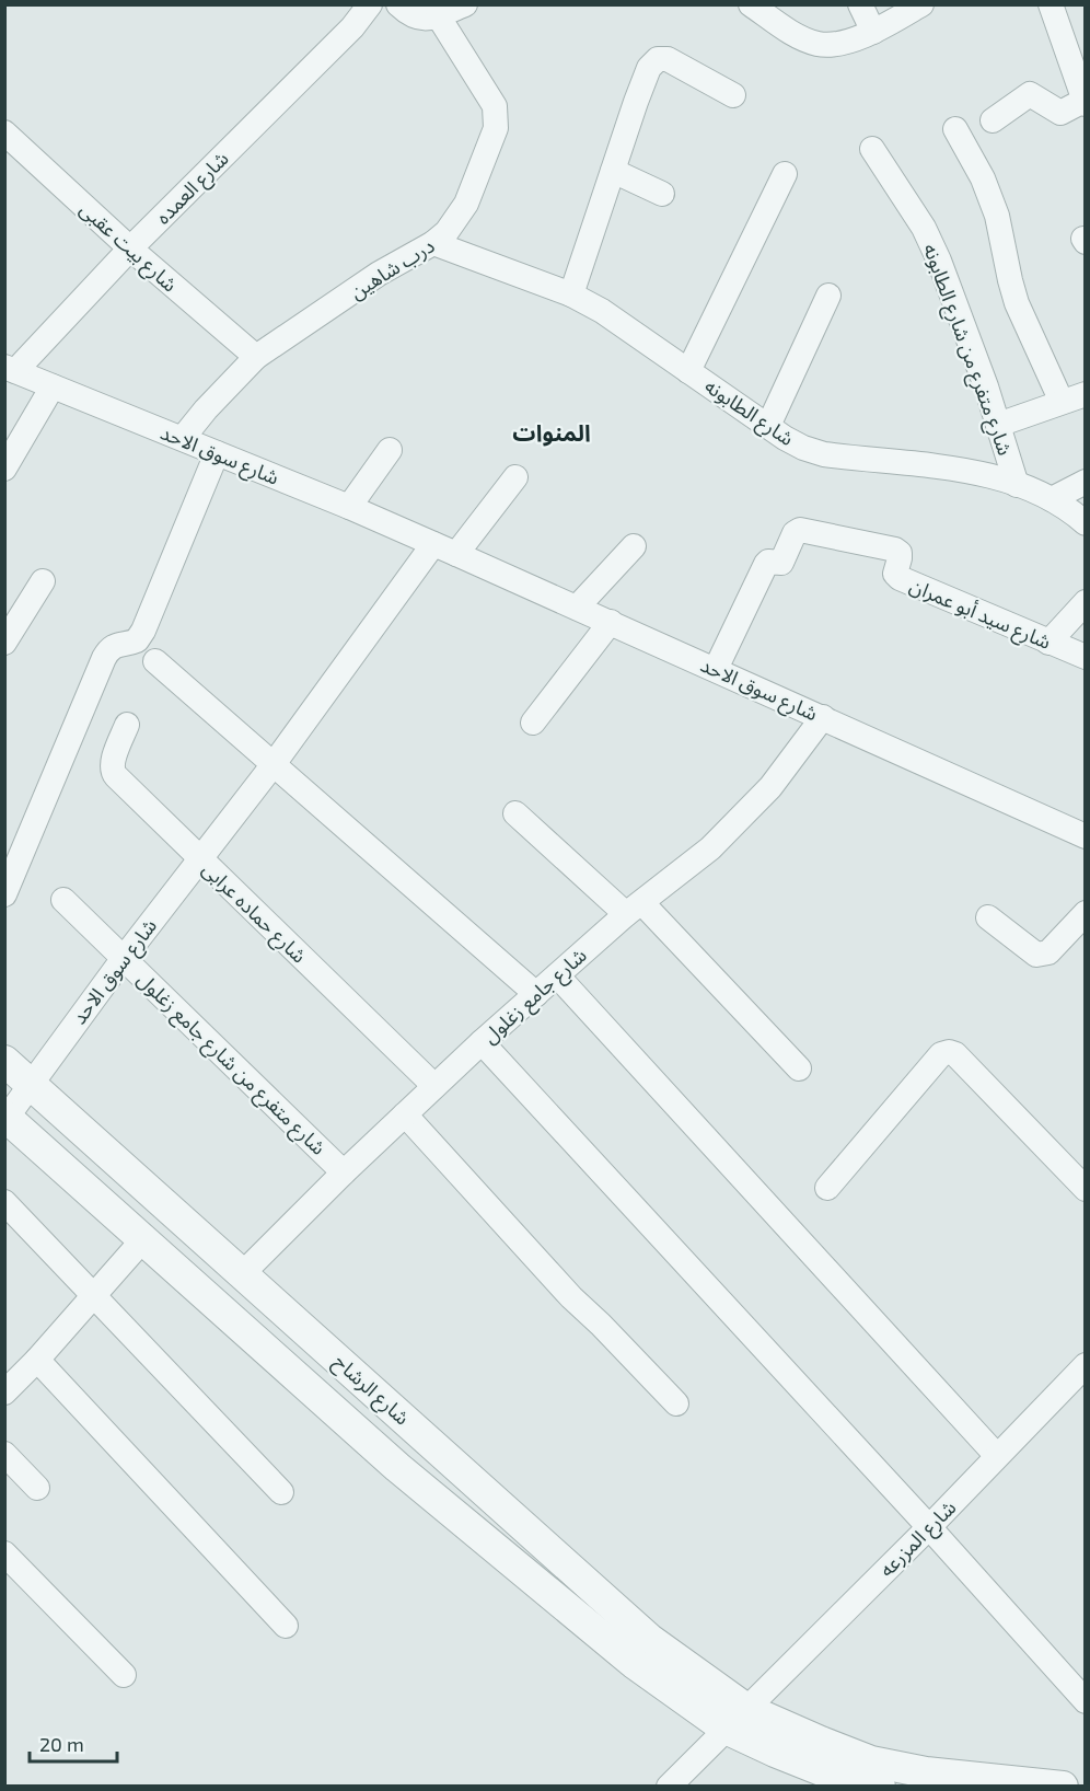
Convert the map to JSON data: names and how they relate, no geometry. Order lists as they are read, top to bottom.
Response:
{
  "streets": {
    "street": [
      "شارع العمده",
      "شارع بيت عقبى",
      "درب شاهين",
      "شارع متفرع من شارع الطابونه",
      "شارع الطابونه",
      "شارع سوق الاحد",
      "شارع سيد أبو عمران",
      "شارع حماده عرابى",
      "شارع جامع زغلول",
      "شارع متفرع من شارع جامع زغلول",
      "شارع الرشاح",
      "شارع المزرعه"
    ]
  },
  "crossings": [
    ["شارع العمده", "شارع بيت عقبى"],
    ["شارع العمده", "شارع سوق الاحد"],
    ["شارع بيت عقبى", "درب شاهين"],
    ["درب شاهين", "شارع الطابونه"],
    ["درب شاهين", "شارع سوق الاحد"],
    ["شارع متفرع من شارع الطابونه", "شارع الطابونه"],
    ["شارع سوق الاحد", "شارع سيد أبو عمران"],
    ["شارع سوق الاحد", "شارع حماده عرابى"],
    ["شارع سوق الاحد", "شارع جامع زغلول"],
    ["شارع سوق الاحد", "شارع متفرع من شارع جامع زغلول"],
    ["شارع سوق الاحد", "شارع الرشاح"],
    ["شارع حماده عرابى", "شارع جامع زغلول"],
    ["شارع جامع زغلول", "شارع متفرع من شارع جامع زغلول"],
    ["شارع جامع زغلول", "شارع الرشاح"],
    ["شارع الرشاح", "شارع المزرعه"]
  ],
  "districts": ["المنوات"],
  "scale_bar": "20 m"
}
